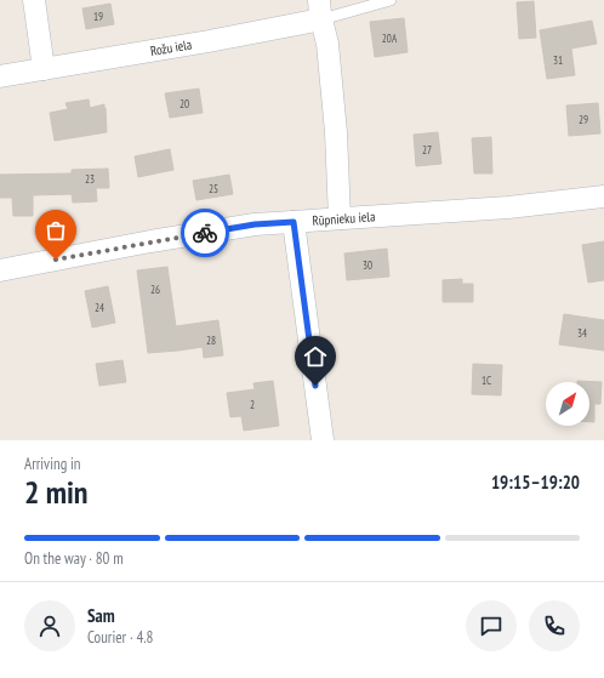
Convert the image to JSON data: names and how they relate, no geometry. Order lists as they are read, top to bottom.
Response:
{
  "streets": {
    "street": ["Rožu iela", "Rūpnieku iela"]
  },
  "house_numbers": [
    "19",
    "20A",
    "31",
    "20",
    "29",
    "27",
    "23",
    "25",
    "30",
    "26",
    "24",
    "34",
    "28",
    "1C",
    "2"
  ],
  "north": "top right",
  "page": {
    "heading": ["2 min", "Arriving in", "19:15–19:20"],
    "panel": ["Sam", "Courier · 4.8"],
    "bar": "On the way · 80 m"
  }
}
